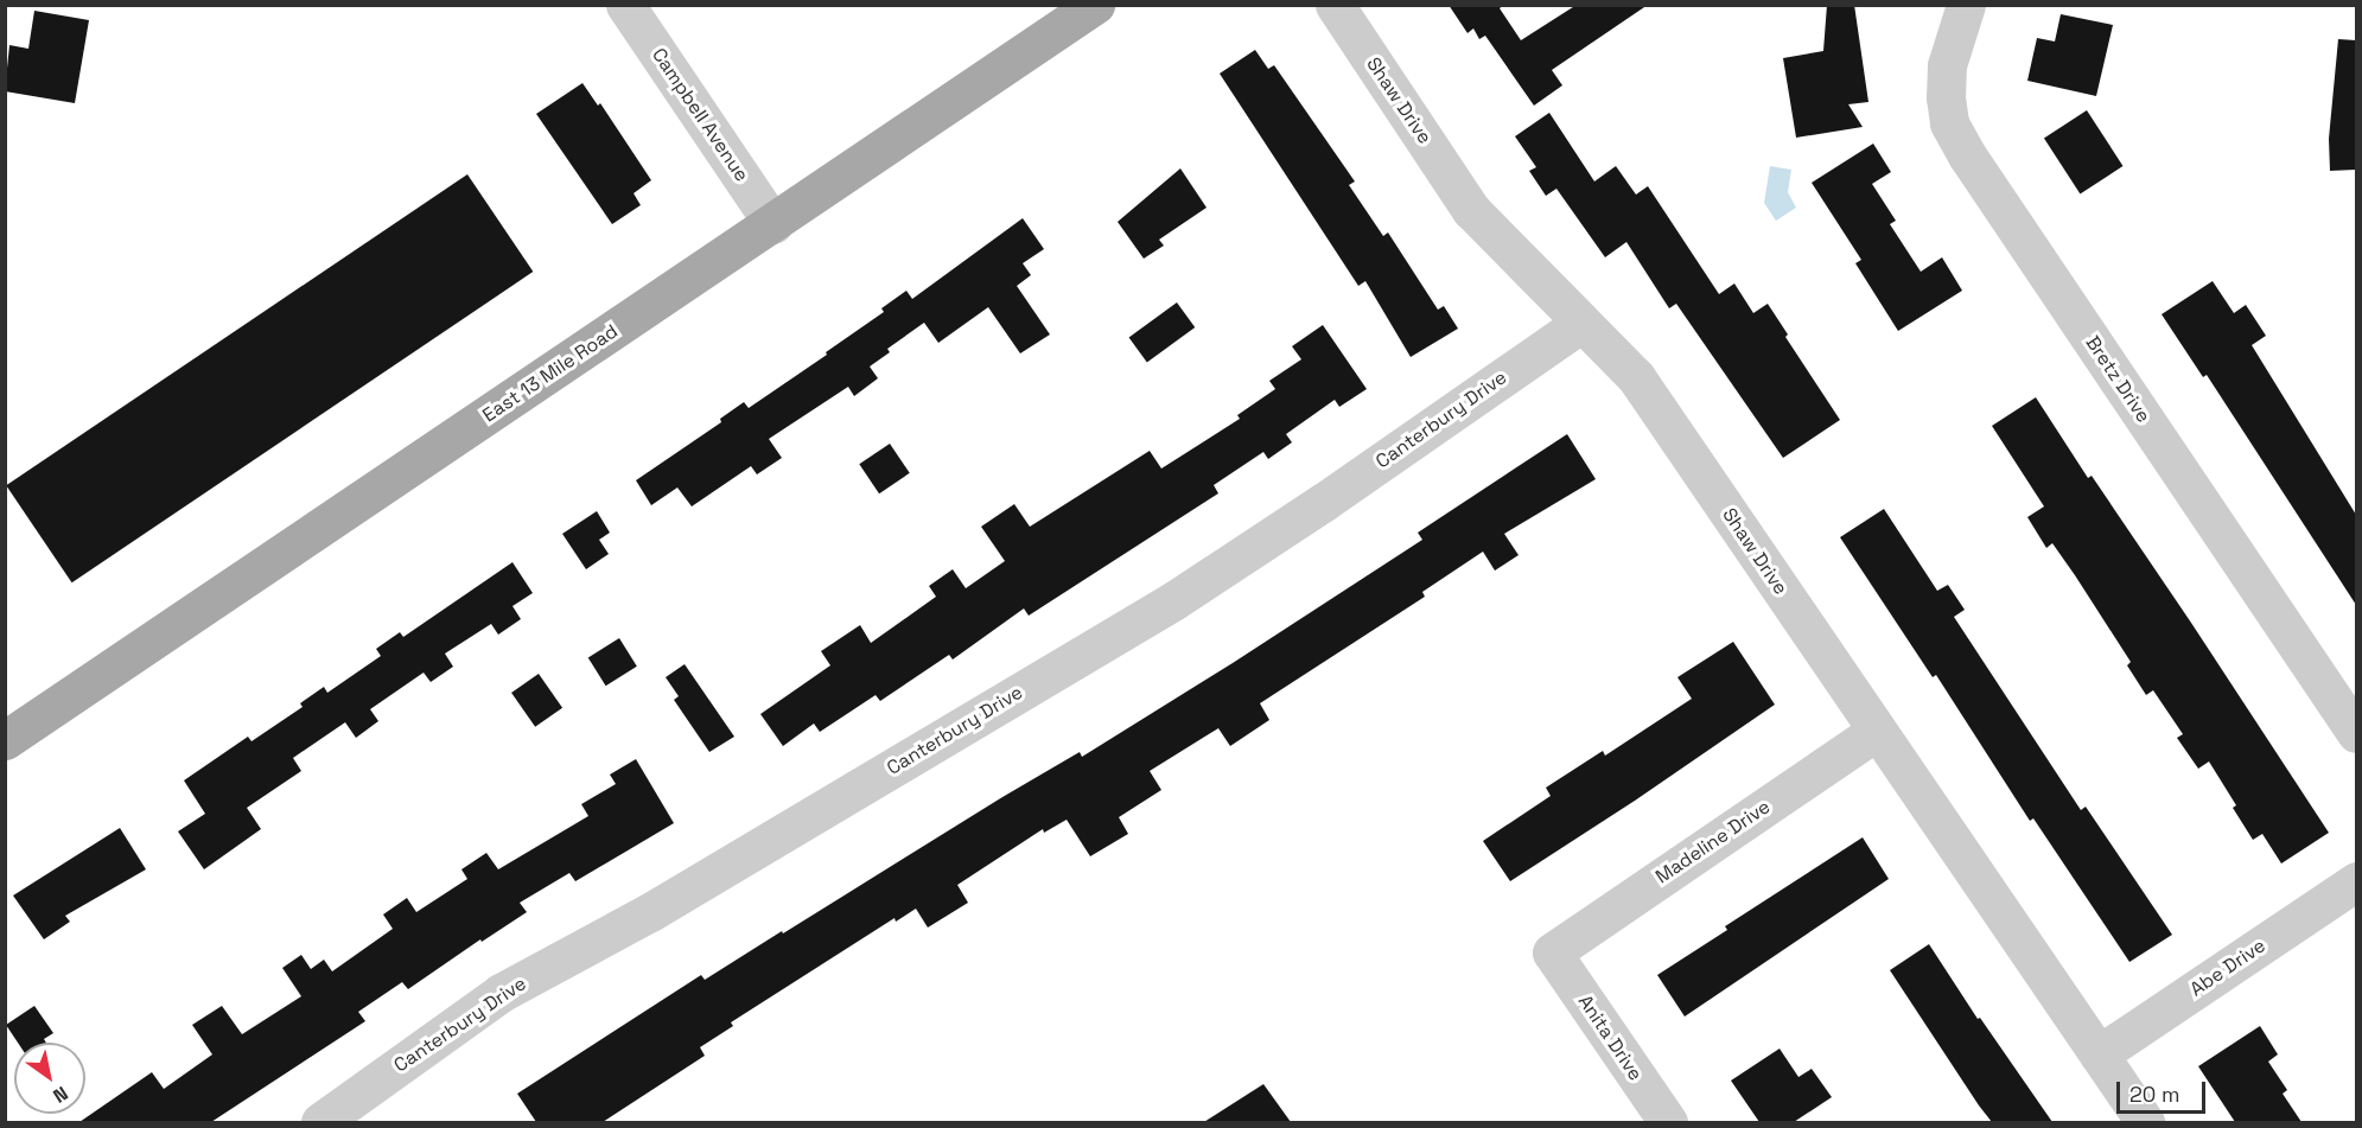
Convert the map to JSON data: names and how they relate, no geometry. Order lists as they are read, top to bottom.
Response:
{
  "streets": {
    "main road": ["East 13 Mile Road"],
    "street": [
      "Shaw Drive",
      "Campbell Avenue",
      "Bretz Drive",
      "Canterbury Drive",
      "Madeline Drive",
      "Abe Drive",
      "Anita Drive"
    ]
  },
  "crossings": [
    ["Shaw Drive", "Canterbury Drive"],
    ["Shaw Drive", "Madeline Drive"],
    ["Shaw Drive", "Abe Drive"],
    ["Campbell Avenue", "East 13 Mile Road"],
    ["Madeline Drive", "Anita Drive"]
  ],
  "scale_bar": "20 m",
  "north": "bottom right"
}
